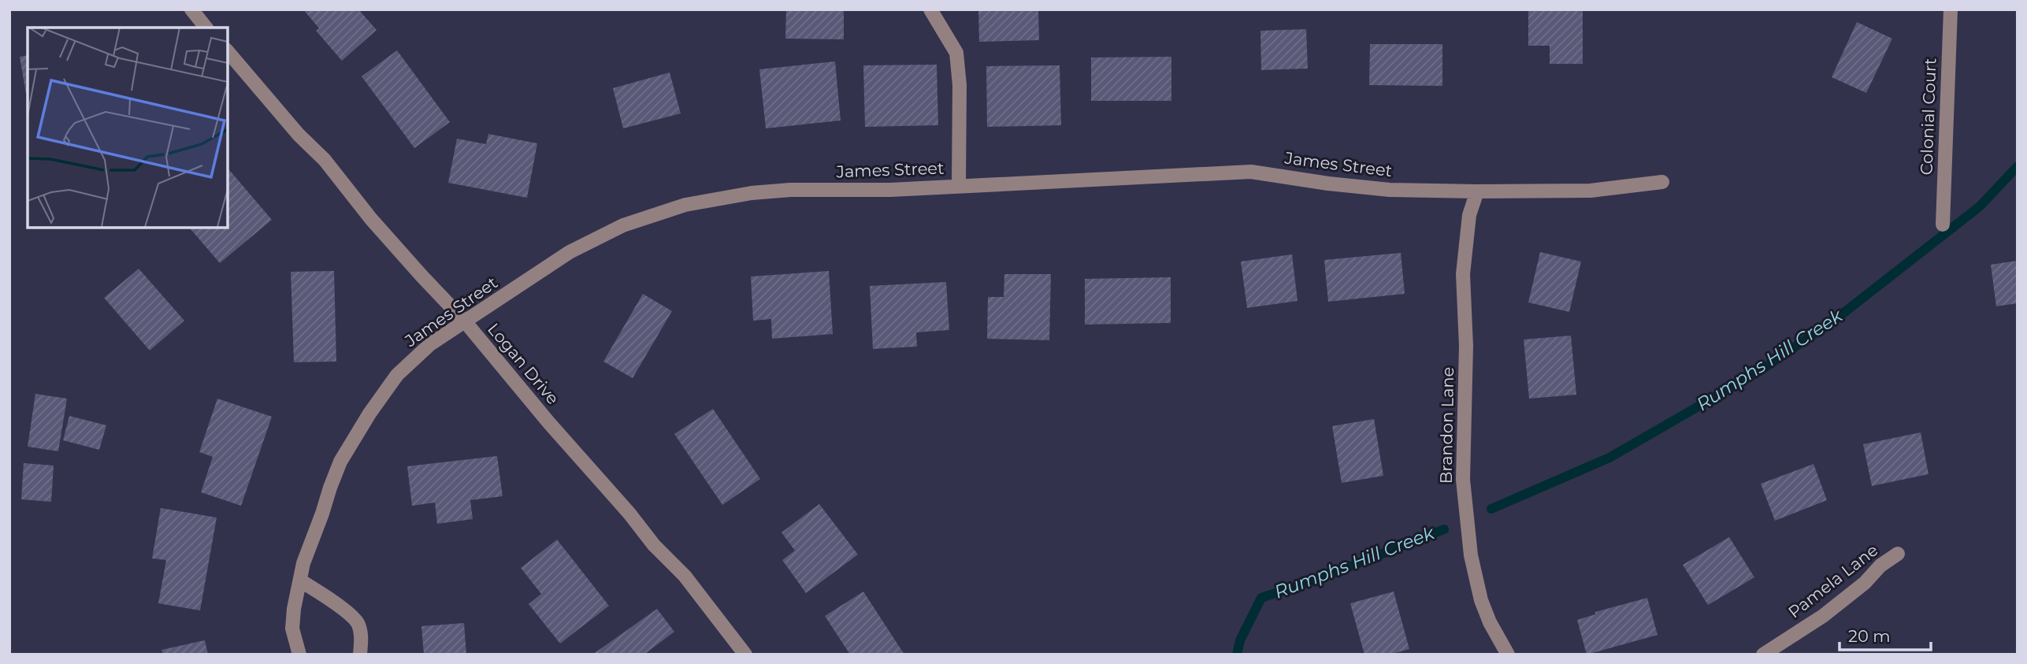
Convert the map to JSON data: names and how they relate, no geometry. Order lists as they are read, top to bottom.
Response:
{
  "streets": {
    "street": [
      "Colonial Court",
      "James Street",
      "Logan Drive",
      "Brandon Lane",
      "Pamela Lane"
    ]
  },
  "crossings": [
    ["James Street", "Logan Drive"],
    ["James Street", "Brandon Lane"]
  ],
  "water": ["Rumphs Hill Creek"],
  "scale_bar": "20 m"
}
